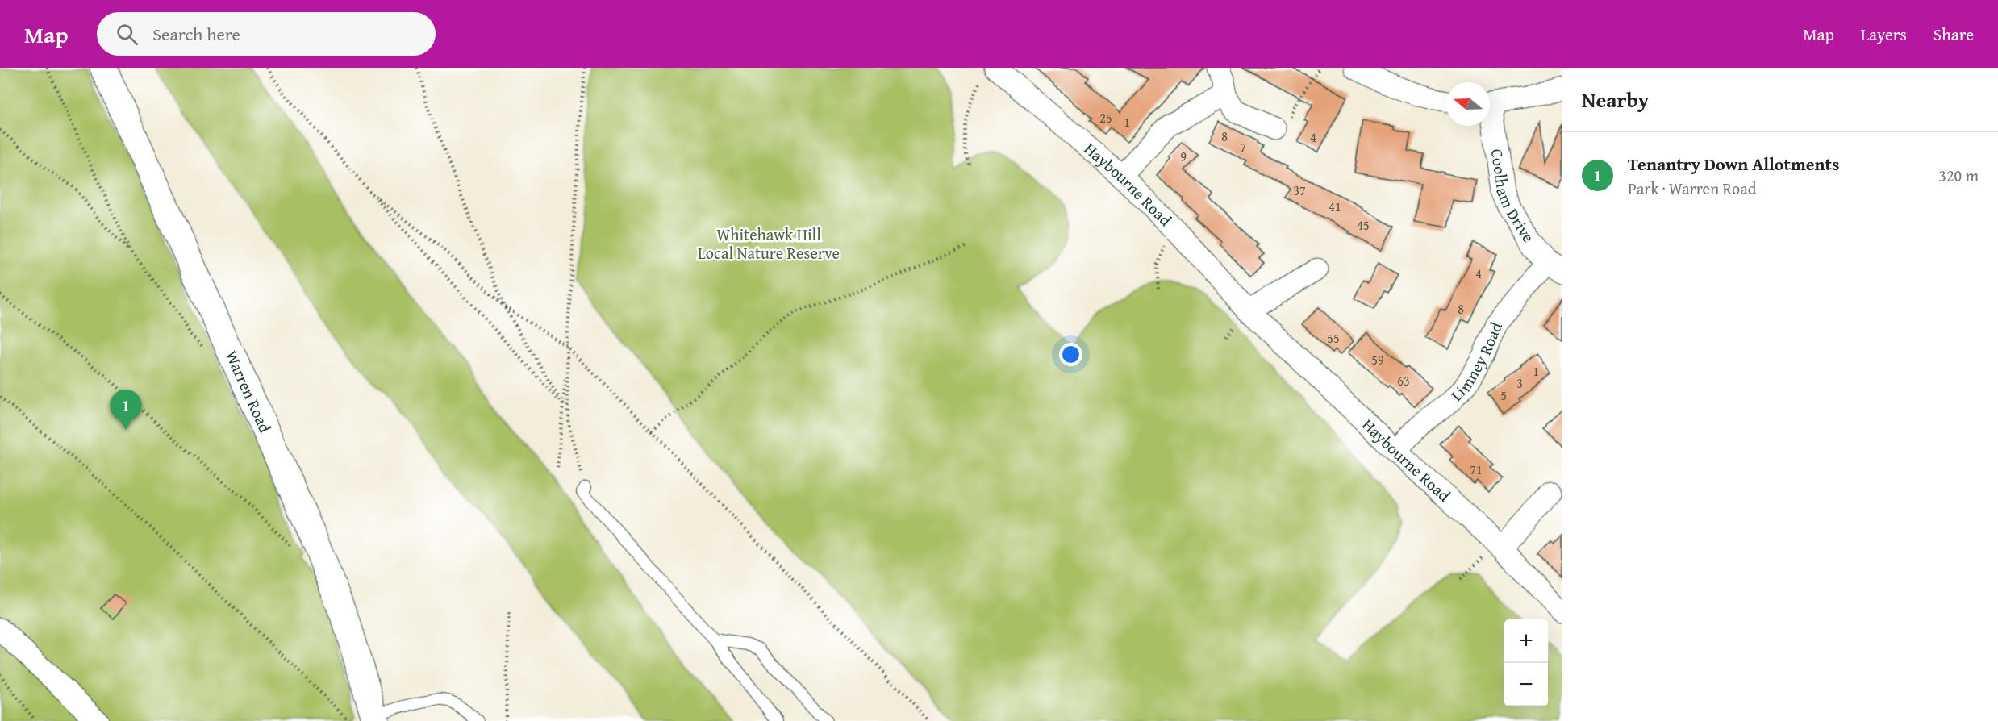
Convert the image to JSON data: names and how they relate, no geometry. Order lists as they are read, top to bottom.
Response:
{
  "streets": {
    "street": [
      "Haybourne Road",
      "Coolham Drive",
      "Limney Road",
      "Warren Road"
    ]
  },
  "crossings": [
    ["Haybourne Road", "Limney Road"],
    ["Coolham Drive", "Limney Road"]
  ],
  "parks": ["Whitehawk Hill Local Nature Reserve"],
  "house_numbers": [
    "25",
    "1",
    "8",
    "4",
    "7",
    "9",
    "37",
    "41",
    "45",
    "4",
    "8",
    "55",
    "59",
    "1",
    "63",
    "3",
    "5",
    "71"
  ],
  "north": "left",
  "page": {
    "header": "Map",
    "search": "Search here",
    "nav": ["Map", "Layers", "Share"],
    "heading": "Nearby",
    "list": [
      {
        "mark": "1",
        "name": "Tenantry Down Allotments",
        "note": "Park · Warren Road",
        "value": "320 m"
      }
    ],
    "pins": "1",
    "map_buttons": ["+", "−"]
  }
}
